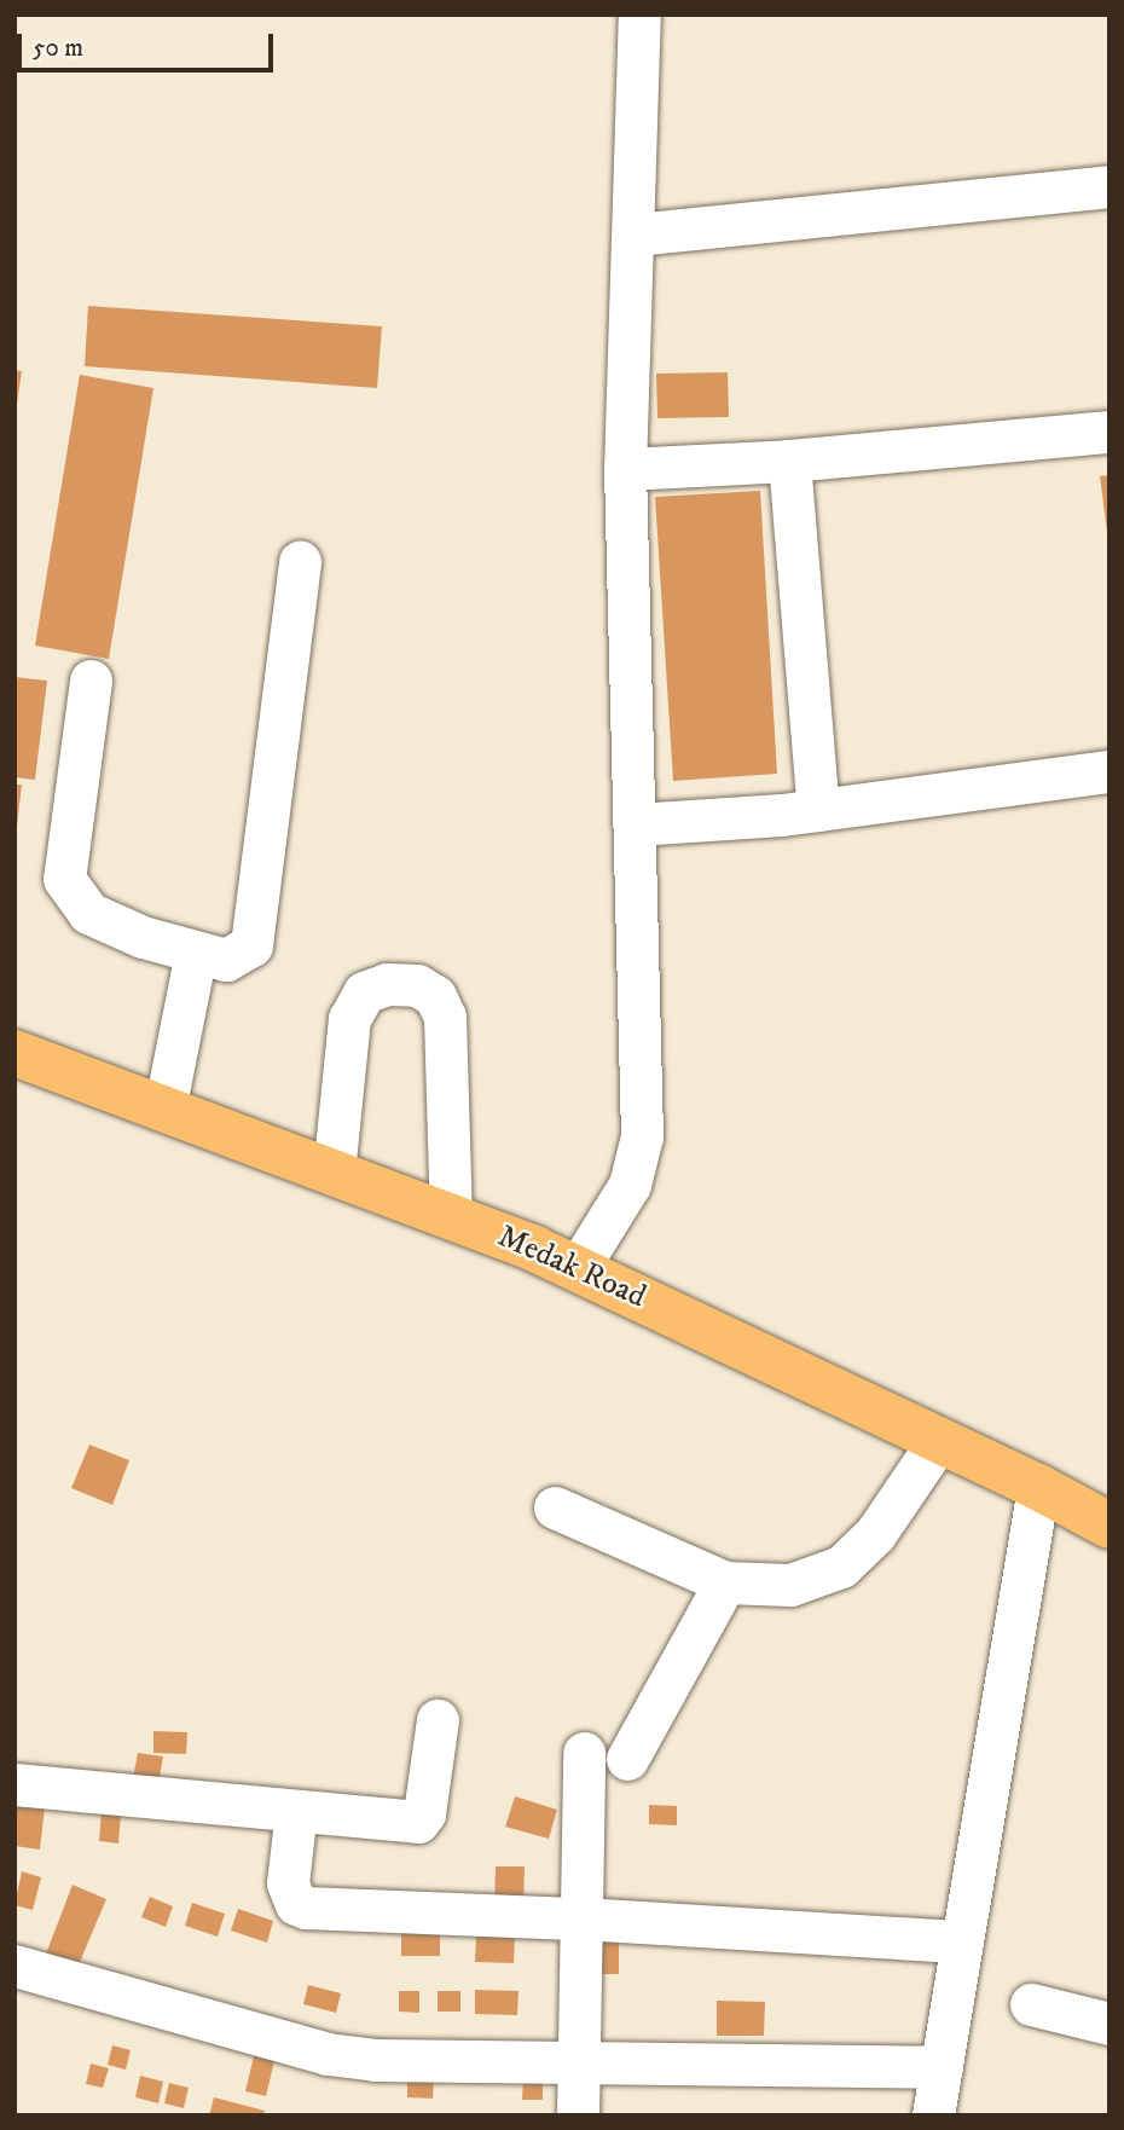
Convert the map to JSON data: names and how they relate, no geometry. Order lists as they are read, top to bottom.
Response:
{
  "streets": {
    "main road": ["Medak Road"]
  },
  "scale_bar": "50 m"
}
